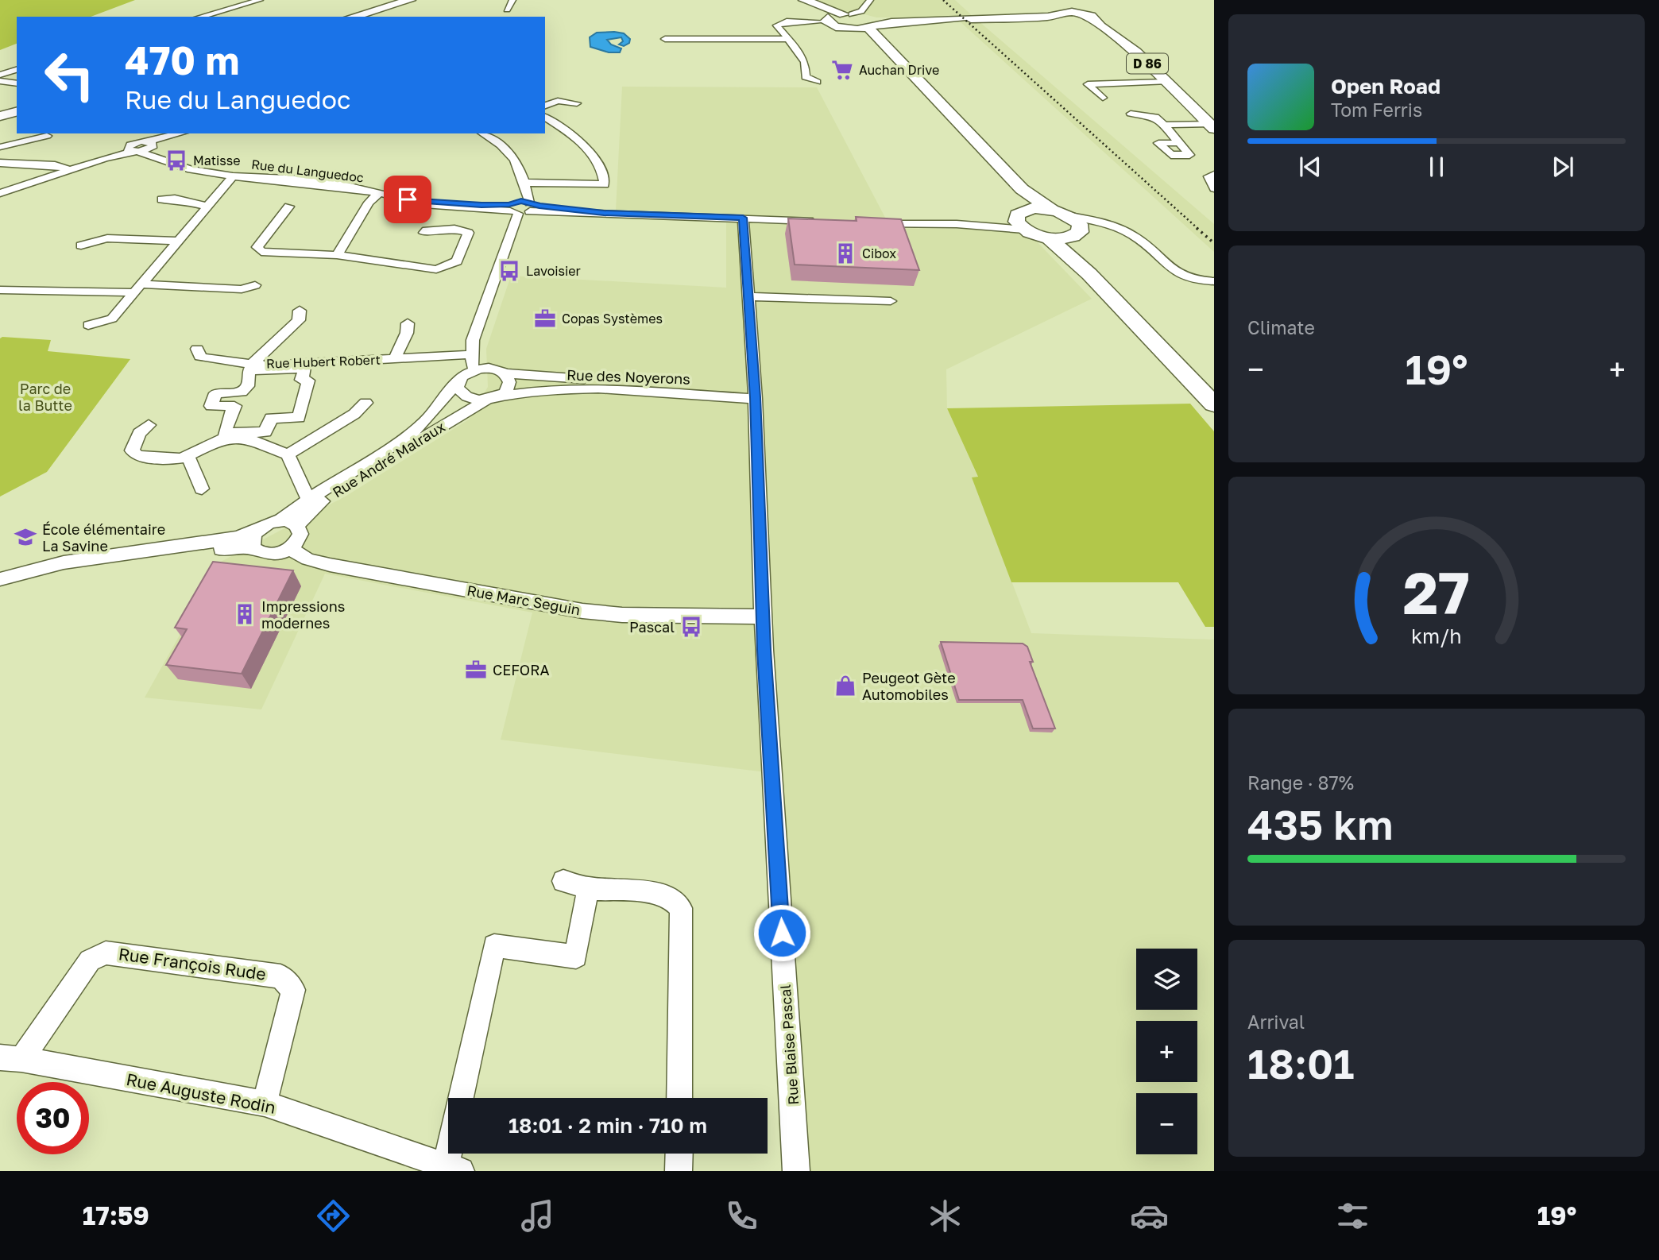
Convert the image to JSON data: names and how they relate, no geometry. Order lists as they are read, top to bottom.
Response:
{
  "streets": {
    "main road": ["D 86"],
    "street": [
      "Rue du Languedoc",
      "Rue Hubert Robert",
      "Rue des Noyerons",
      "Rue André Malraux",
      "Rue Marc Seguin",
      "Rue François Rude",
      "Rue Blaise Pascal",
      "Rue Auguste Rodin"
    ]
  },
  "crossings": [
    ["Rue du Languedoc", "Rue Blaise Pascal"],
    ["Rue des Noyerons", "Rue André Malraux"],
    ["Rue des Noyerons", "Rue Blaise Pascal"],
    ["Rue André Malraux", "Rue Marc Seguin"],
    ["Rue Marc Seguin", "Rue Blaise Pascal"],
    ["Rue François Rude", "Rue Auguste Rodin"]
  ],
  "parks": ["Parc de la Butte"],
  "places": {
    "supermarket": ["Auchan Drive"],
    "bus stop": ["Matisse", "Lavoisier", "Pascal"],
    "building": ["Cibox", "Impressions modernes"],
    "office": ["Copas Systèmes", "CEFORA"],
    "school or university": ["École élémentaire La Savine"],
    "shop": ["Peugeot Gète Automobiles"]
  },
  "page": {
    "turn": ["470 m", "Rue du Languedoc"],
    "song": ["Open Road", "Tom Ferris"],
    "tile": [
      "Climate",
      ["Range · 87%", "435 km"],
      ["Arrival", "18:01"]
    ],
    "heat": ["−", "19°", "+"],
    "map_buttons": ["+", "−"],
    "limit": "30",
    "trip": "18:01 · 2 min · 710 m",
    "tabs": ["17:59", "19°"],
    "gauge": ["27", "km/h"]
  }
}
